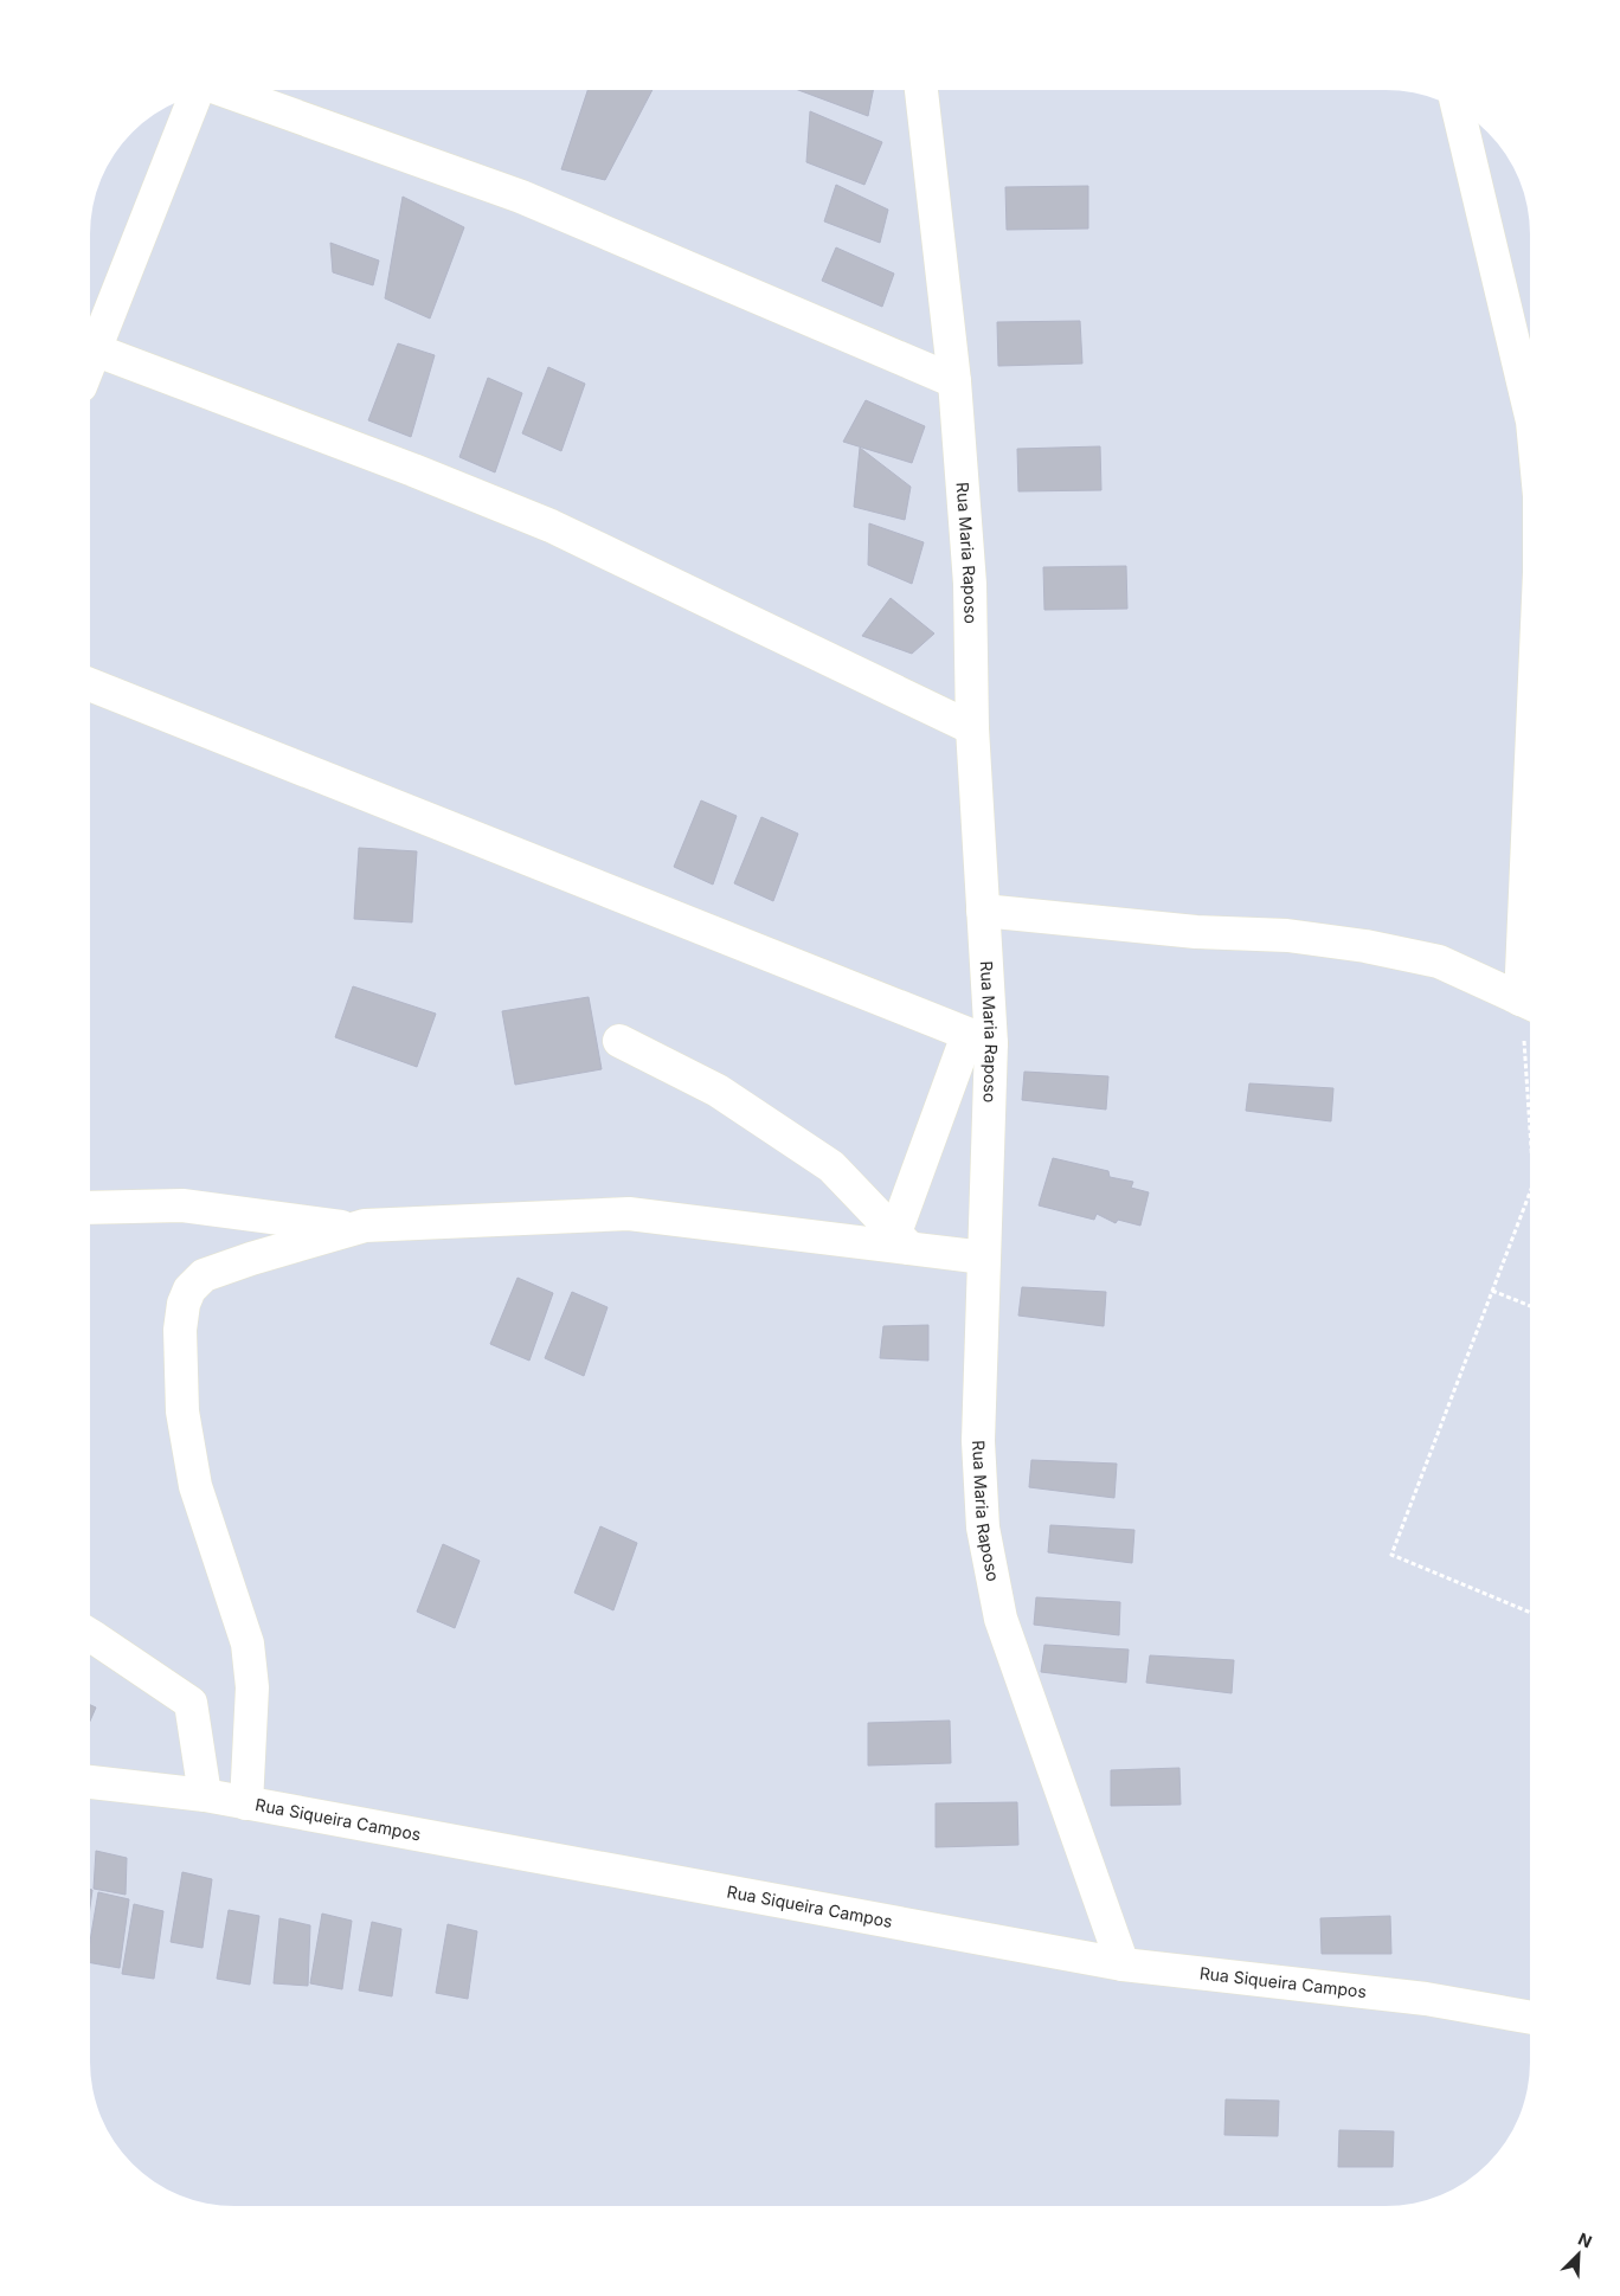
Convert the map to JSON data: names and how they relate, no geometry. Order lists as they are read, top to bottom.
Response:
{
  "streets": {
    "street": ["Rua Maria Raposo", "Rua Siqueira Campos"]
  },
  "crossings": [
    ["Rua Maria Raposo", "Rua Siqueira Campos"]
  ],
  "north": "top right"
}
